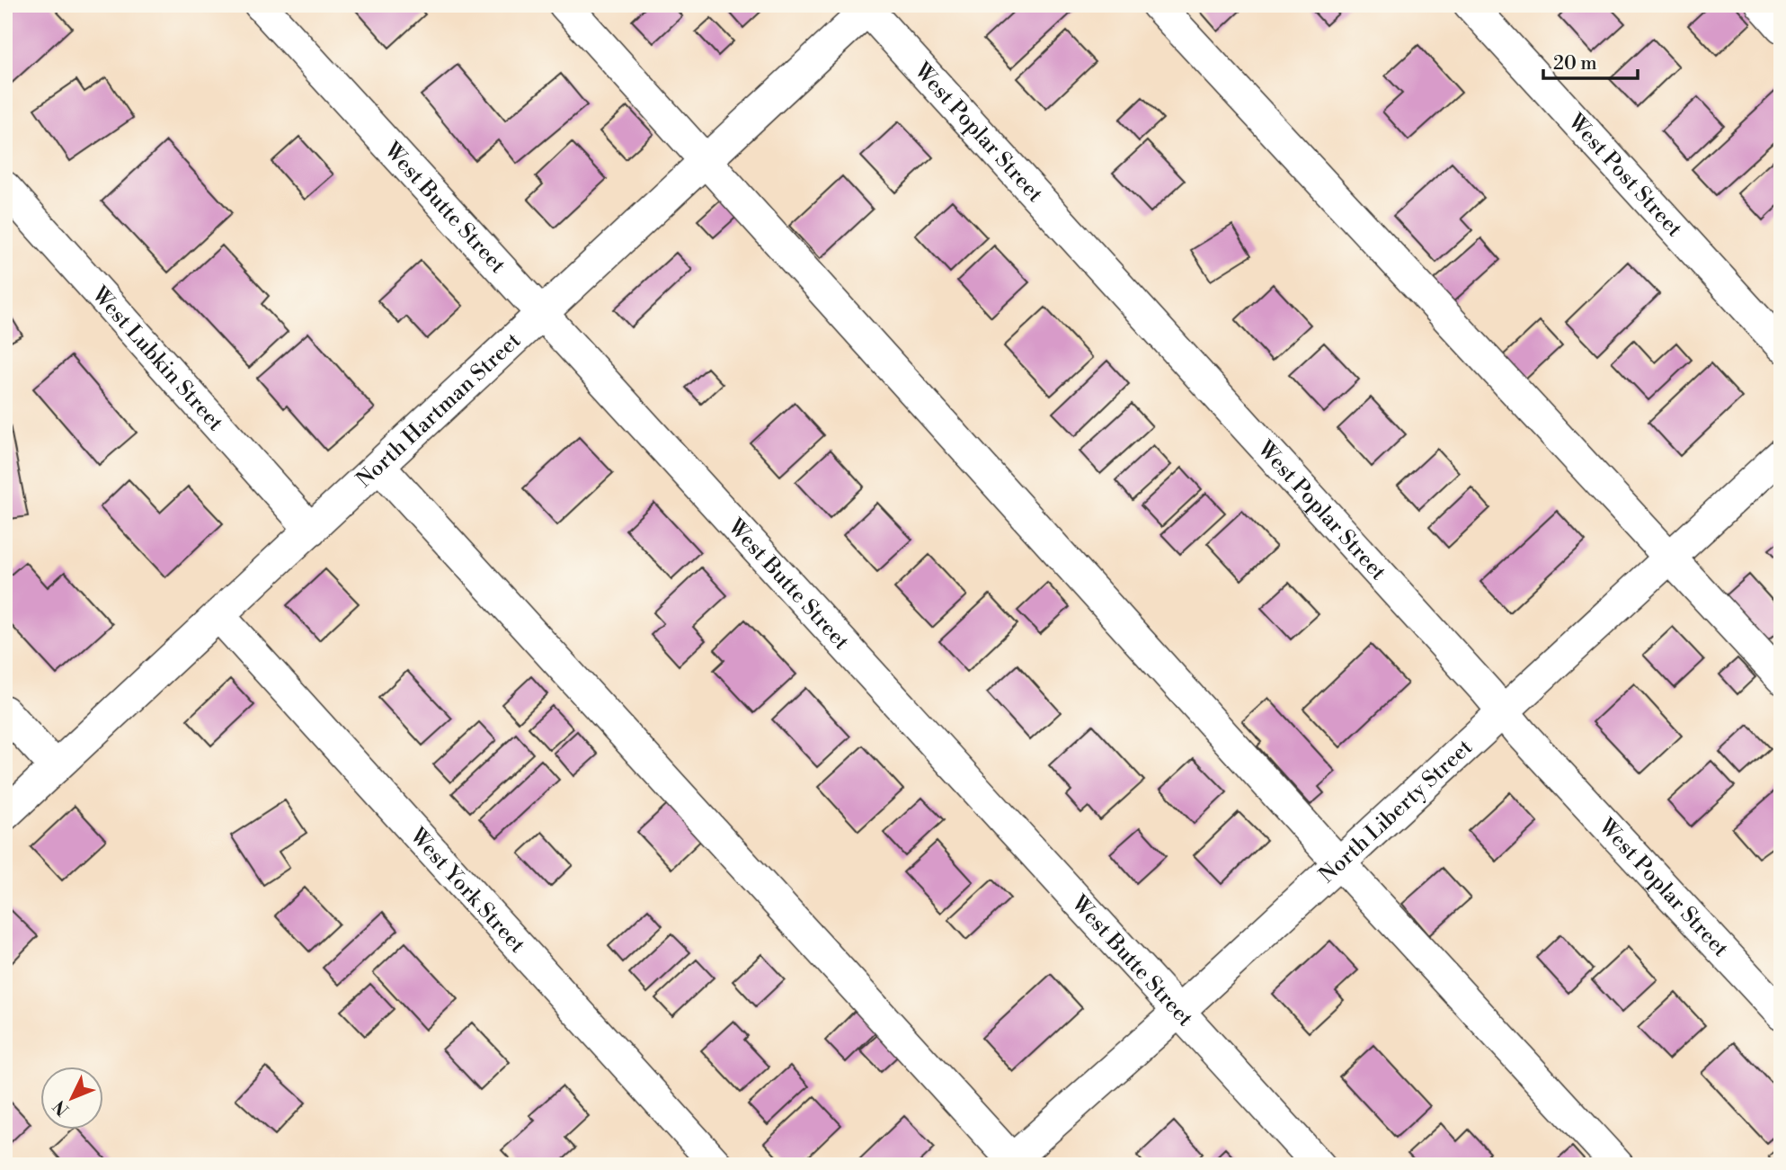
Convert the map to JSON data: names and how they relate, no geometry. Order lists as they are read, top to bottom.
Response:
{
  "streets": {
    "street": [
      "West Poplar Street",
      "West Post Street",
      "West Butte Street",
      "West Lubkin Street",
      "North Hartman Street",
      "North Liberty Street",
      "West York Street"
    ]
  },
  "crossings": [
    ["West Poplar Street", "North Hartman Street"],
    ["West Poplar Street", "North Liberty Street"],
    ["West Butte Street", "North Hartman Street"],
    ["West Butte Street", "North Liberty Street"],
    ["West Lubkin Street", "North Hartman Street"],
    ["North Hartman Street", "West York Street"]
  ],
  "scale_bar": "20 m",
  "north": "bottom left"
}
